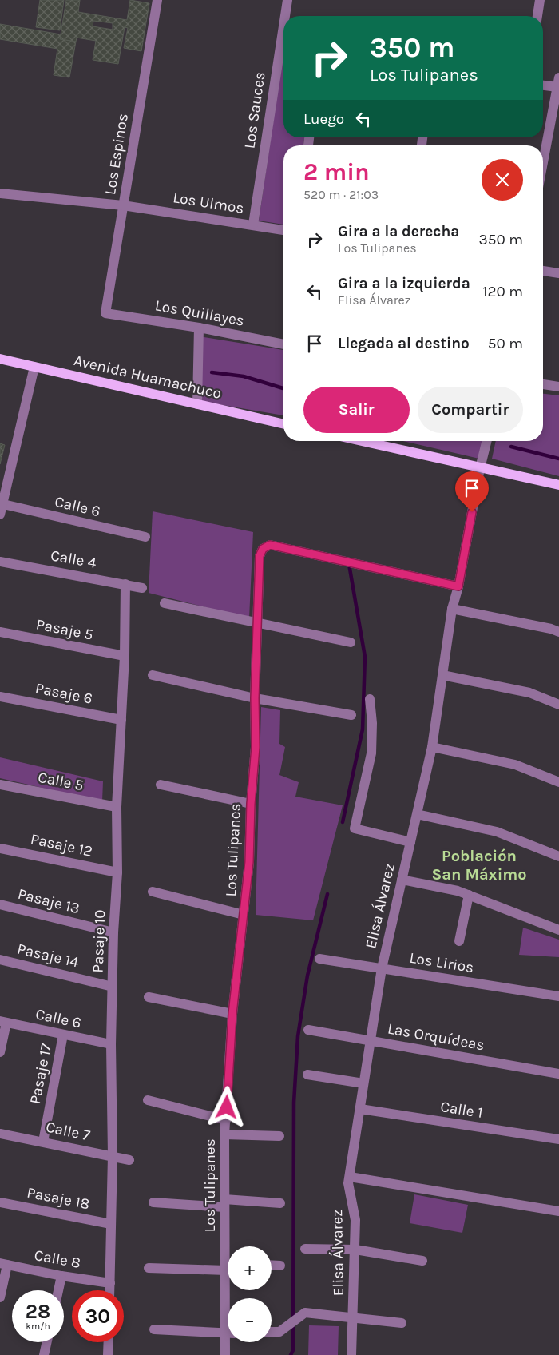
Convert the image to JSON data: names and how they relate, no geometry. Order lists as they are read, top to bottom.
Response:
{
  "streets": {
    "main road": ["Avenida Huamachuco"],
    "street": [
      "Los Sauces",
      "Los Espinos",
      "Los Ulmos",
      "Los Quillayes",
      "Calle 6",
      "Calle 4",
      "Pasaje 5",
      "Pasaje 6",
      "Calle 5",
      "Pasaje 12",
      "Los Tulipanes",
      "Pasaje 13",
      "Elisa Álvarez",
      "Pasaje 10",
      "Pasaje 14",
      "Los Lirios",
      "Las Orquídeas",
      "Pasaje 17",
      "Calle 1",
      "Calle 7",
      "Pasaje 18",
      "Calle 8"
    ]
  },
  "crossings": [
    ["Los Sauces", "Los Ulmos"],
    ["Los Espinos", "Los Ulmos"],
    ["Los Espinos", "Los Quillayes"],
    ["Calle 6", "Pasaje 10"],
    ["Calle 6", "Pasaje 17"],
    ["Calle 4", "Pasaje 10"],
    ["Pasaje 5", "Pasaje 10"],
    ["Pasaje 6", "Pasaje 10"],
    ["Calle 5", "Pasaje 10"],
    ["Pasaje 12", "Pasaje 10"],
    ["Los Tulipanes", "Elisa Álvarez"],
    ["Pasaje 13", "Pasaje 10"],
    ["Elisa Álvarez", "Los Lirios"],
    ["Elisa Álvarez", "Las Orquídeas"],
    ["Elisa Álvarez", "Calle 1"],
    ["Pasaje 10", "Pasaje 14"],
    ["Pasaje 10", "Calle 7"],
    ["Pasaje 10", "Pasaje 18"],
    ["Pasaje 10", "Calle 8"],
    ["Pasaje 17", "Calle 7"]
  ],
  "districts": ["Población San Máximo"],
  "page": {
    "turn": ["350 m", "Los Tulipanes"],
    "then": "Luego",
    "heading": ["2 min", "520 m · 21:03"],
    "list": [
      {
        "name": "Gira a la derecha",
        "note": "Los Tulipanes",
        "value": "350 m"
      },
      {
        "name": "Gira a la izquierda",
        "note": "Elisa Álvarez",
        "value": "120 m"
      },
      {
        "name": "Llegada al destino",
        "value": "50 m"
      }
    ],
    "buttons": ["Salir", "Compartir"],
    "map_buttons": ["+", "−"],
    "speed": "28 km/h",
    "limit": "30"
  }
}
